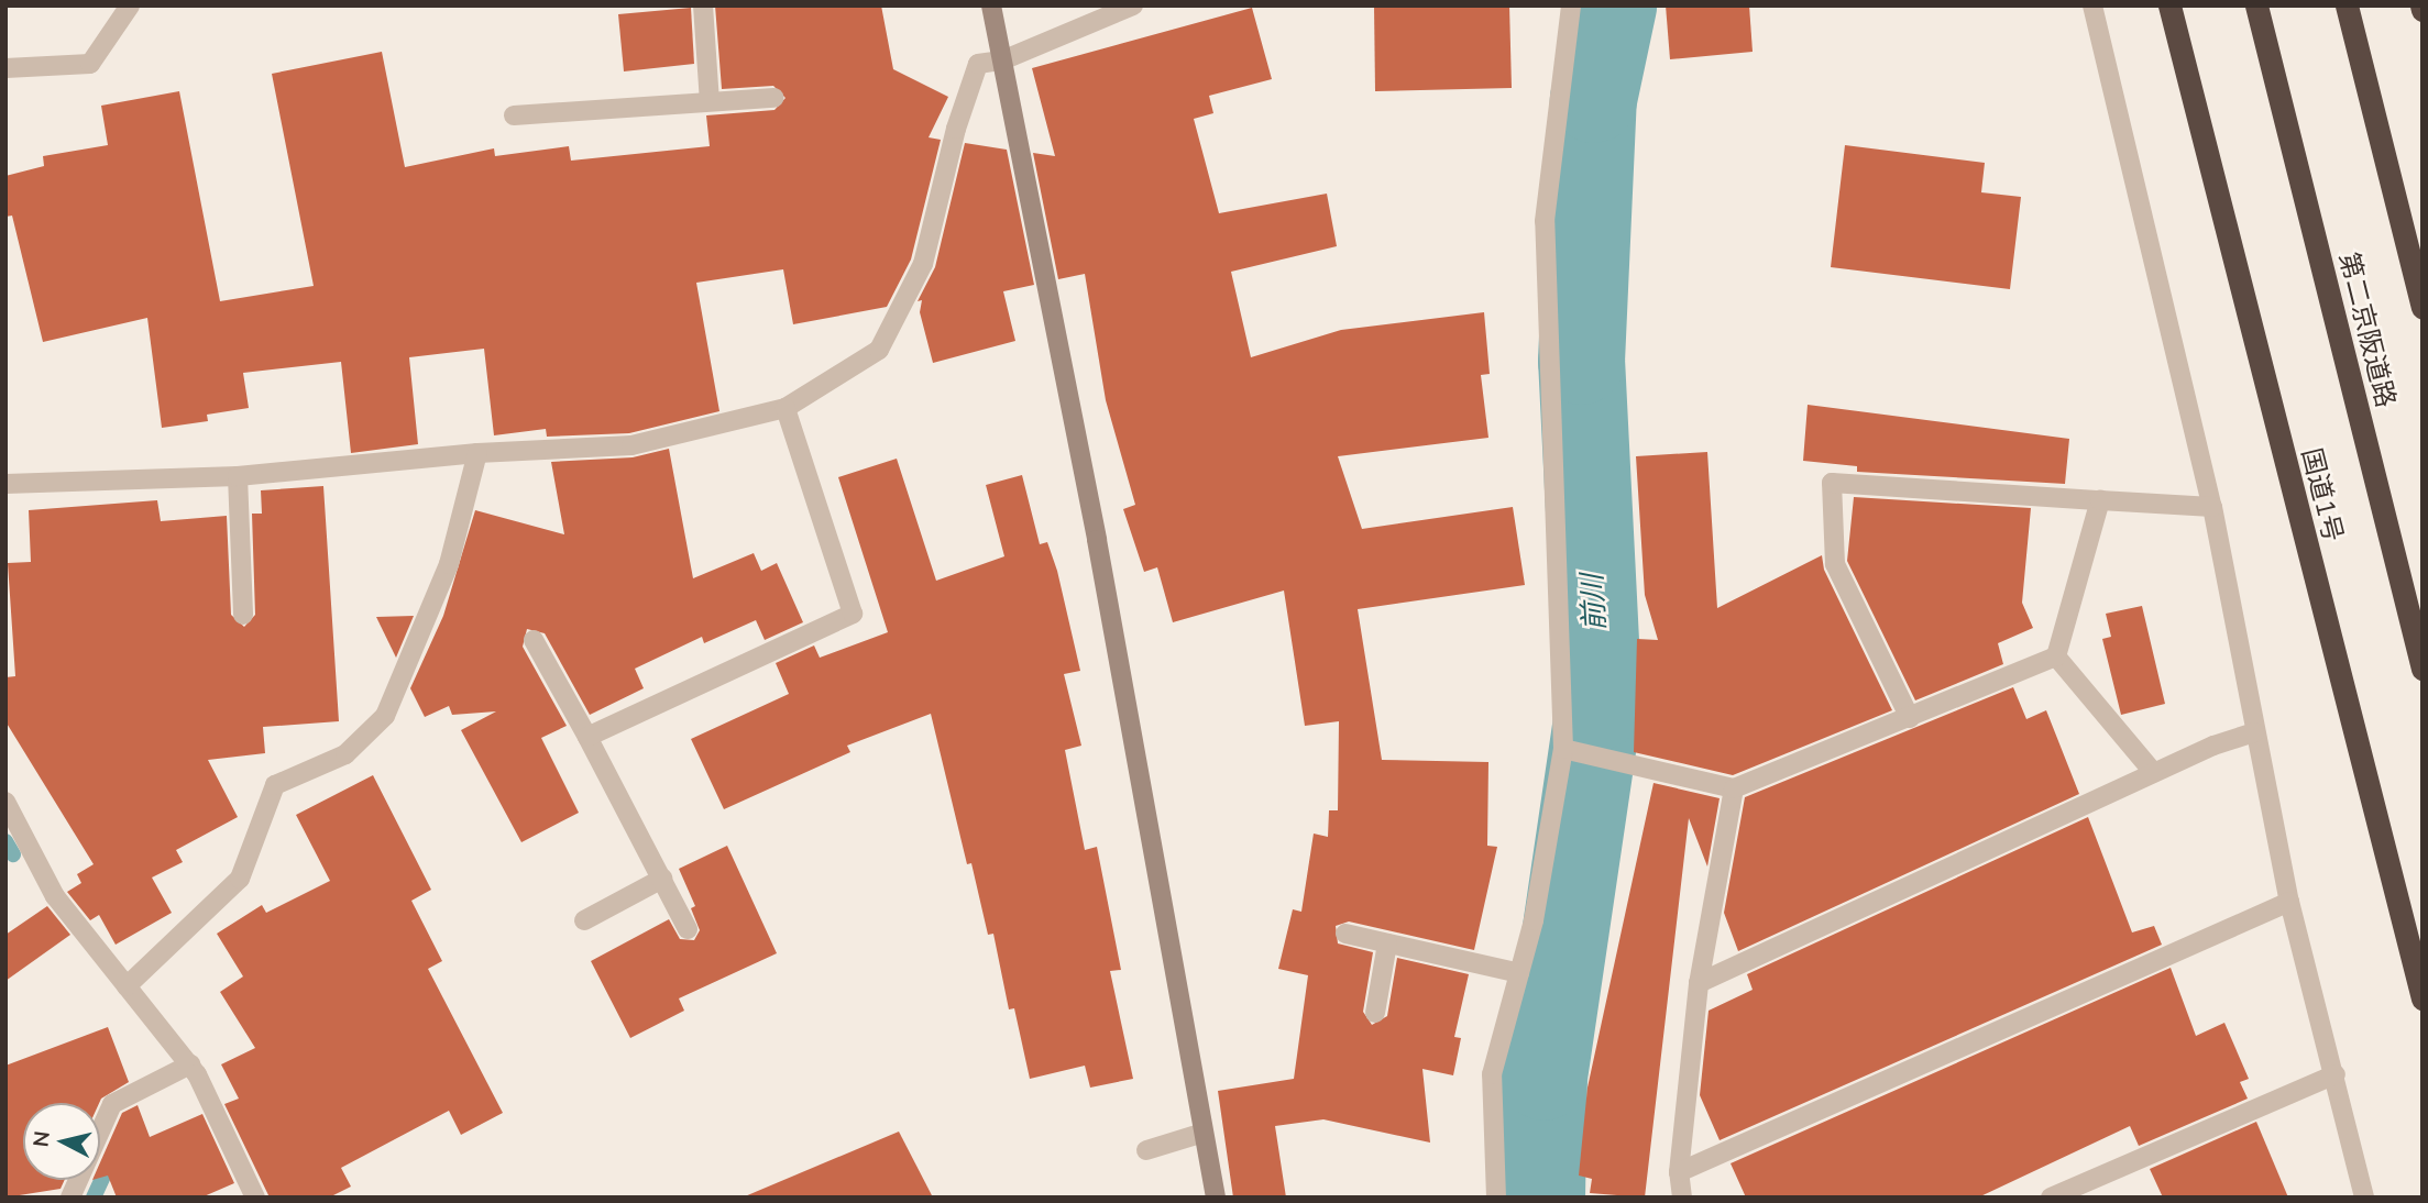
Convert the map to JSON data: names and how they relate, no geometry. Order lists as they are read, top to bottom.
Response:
{
  "streets": {
    "highway": ["第二京阪道路", "国道1号"]
  },
  "water": ["前川"],
  "north": "left"
}
